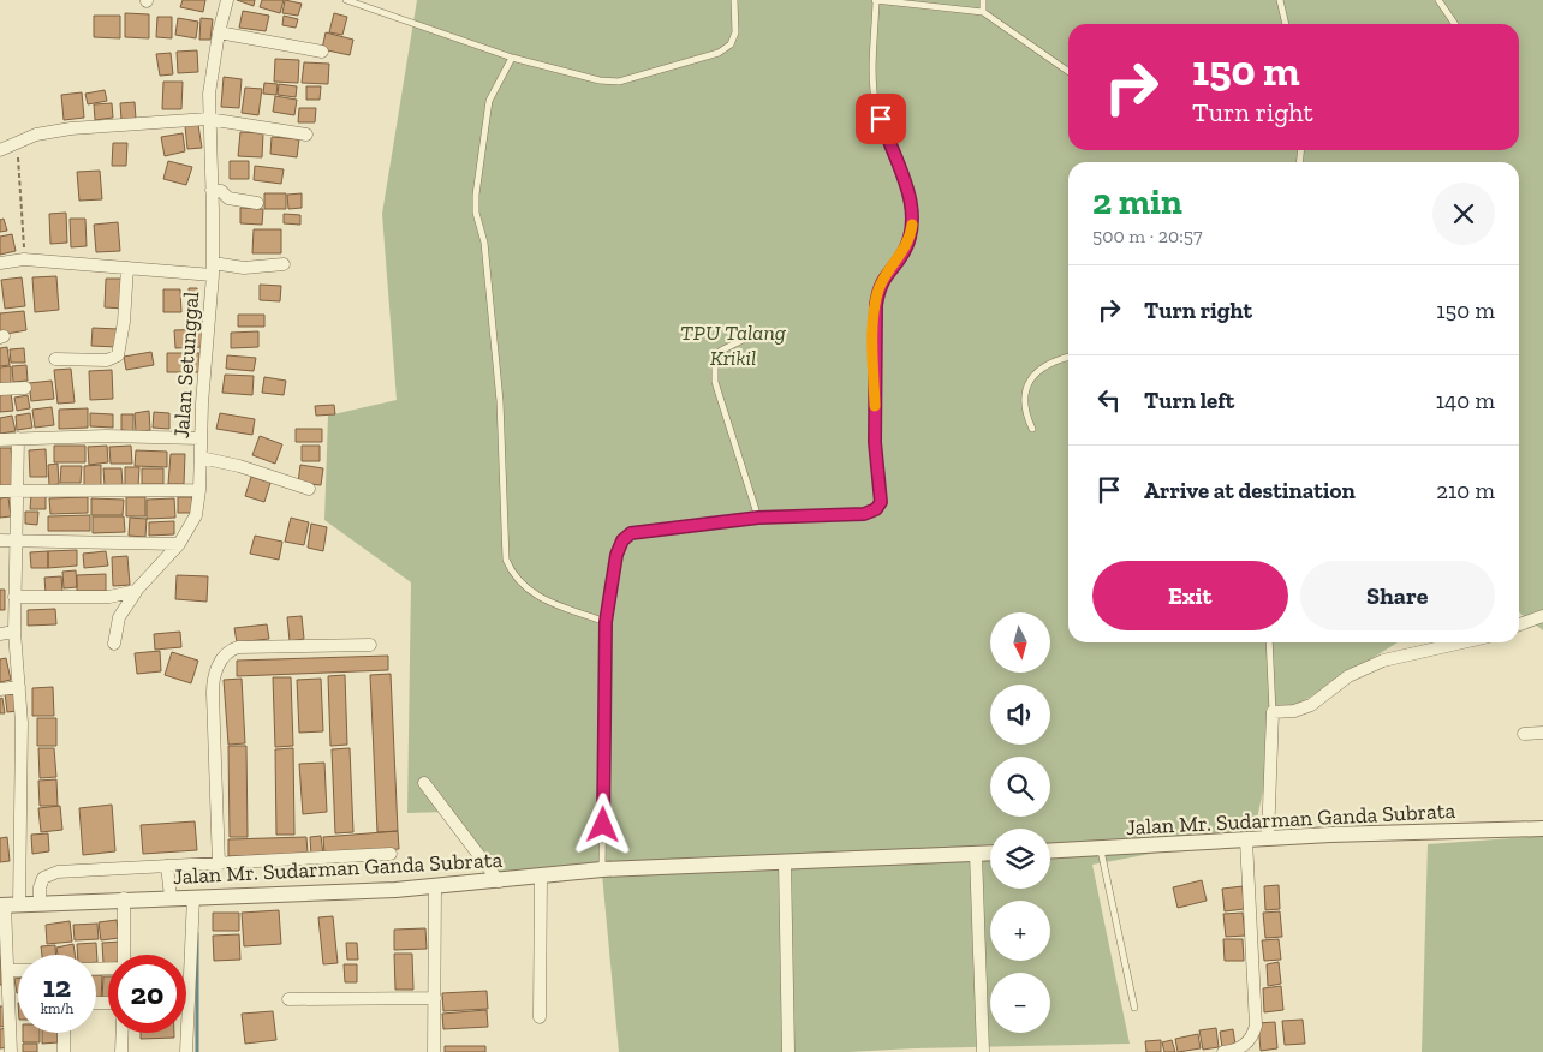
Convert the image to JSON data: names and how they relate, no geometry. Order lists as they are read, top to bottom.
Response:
{
  "streets": {
    "street": ["Jalan Setunggal", "Jalan Mr. Sudarman Ganda Subrata"]
  },
  "parks": ["TPU Talang Krikil"],
  "north": "bottom",
  "page": {
    "turn": ["150 m", "Turn right"],
    "heading": ["2 min", "500 m · 20:57"],
    "list": [
      {
        "name": "Turn right",
        "value": "150 m"
      },
      {
        "name": "Turn left",
        "value": "140 m"
      },
      {
        "name": "Arrive at destination",
        "value": "210 m"
      }
    ],
    "buttons": ["Exit", "Share"],
    "map_buttons": ["+", "−"],
    "speed": "12 km/h",
    "limit": "20"
  }
}
